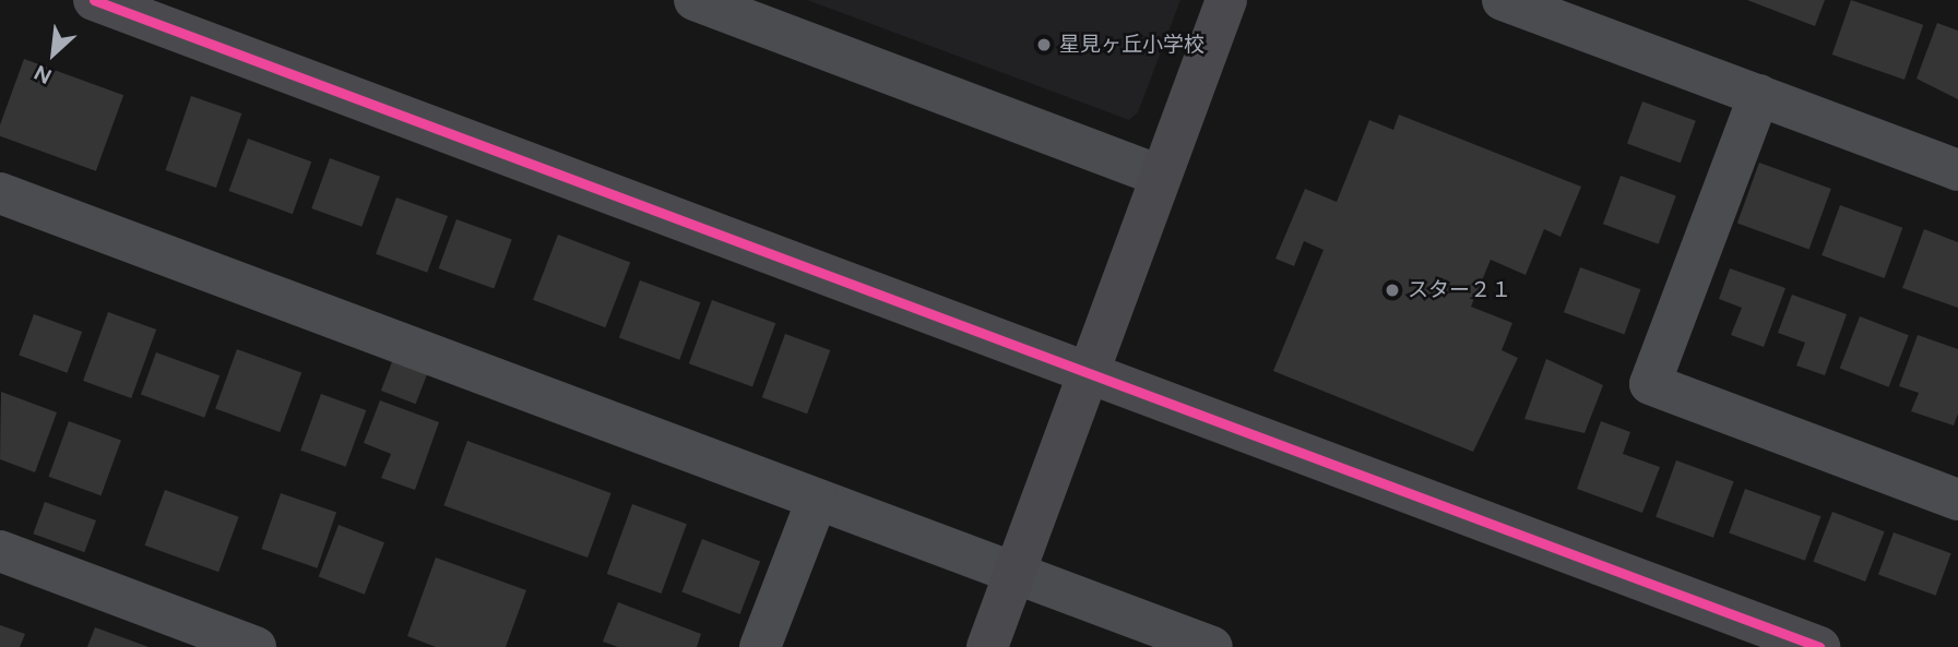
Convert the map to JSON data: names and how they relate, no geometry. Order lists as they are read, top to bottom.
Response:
{
  "places": ["星見ヶ丘小学校", "スター２１"],
  "north": "bottom left"
}
